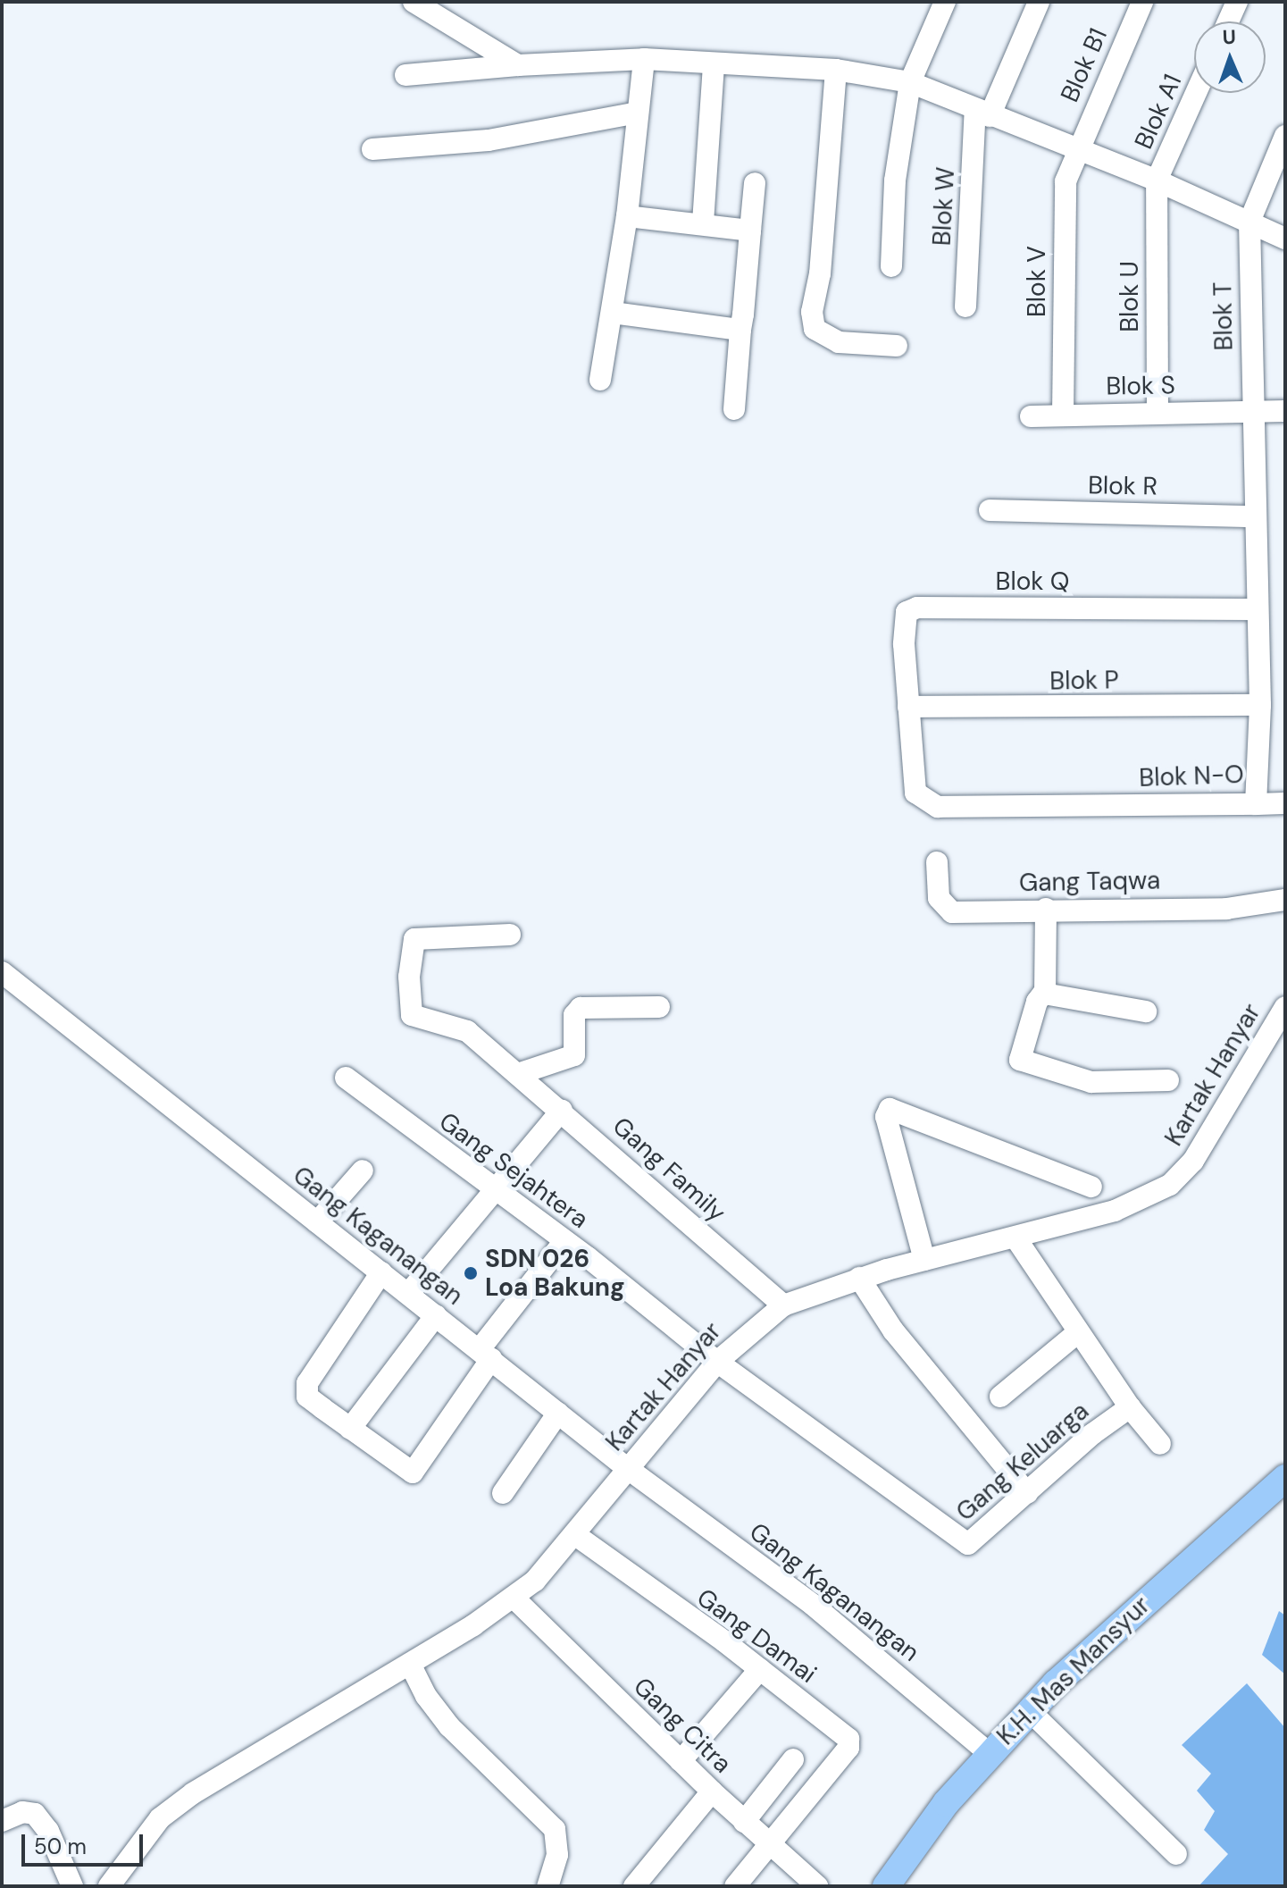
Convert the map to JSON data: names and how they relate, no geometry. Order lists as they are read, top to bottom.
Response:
{
  "streets": {
    "main road": ["K.H. Mas Mansyur"],
    "street": [
      "Blok B1",
      "Blok A1",
      "Blok W",
      "Blok V",
      "Blok U",
      "Blok T",
      "Blok S",
      "Blok R",
      "Blok Q",
      "Blok P",
      "Blok N-O",
      "Gang Taqwa",
      "Kartak Hanyar",
      "Gang Family",
      "Gang Sejahtera",
      "Gang Kaganangan",
      "Gang Keluarga",
      "Gang Damai",
      "Gang Citra"
    ]
  },
  "crossings": [
    ["Blok B1", "Blok V"],
    ["Blok A1", "Blok U"],
    ["Blok V", "Blok S"],
    ["Blok U", "Blok S"],
    ["Blok T", "Blok S"],
    ["Blok T", "Blok N-O"],
    ["Blok S", "Blok N-O"],
    ["Blok R", "Blok N-O"],
    ["Blok Q", "Blok P"],
    ["Blok Q", "Blok N-O"],
    ["Blok P", "Blok N-O"],
    ["Kartak Hanyar", "Gang Family"],
    ["Kartak Hanyar", "Gang Sejahtera"],
    ["Kartak Hanyar", "Gang Kaganangan"],
    ["Kartak Hanyar", "Gang Keluarga"],
    ["Kartak Hanyar", "Gang Damai"],
    ["Kartak Hanyar", "Gang Citra"],
    ["Gang Sejahtera", "Gang Keluarga"],
    ["Gang Kaganangan", "K.H. Mas Mansyur"],
    ["Gang Damai", "Gang Citra"]
  ],
  "places": ["SDN 026 Loa Bakung"],
  "scale_bar": "50 m",
  "north": "top"
}
